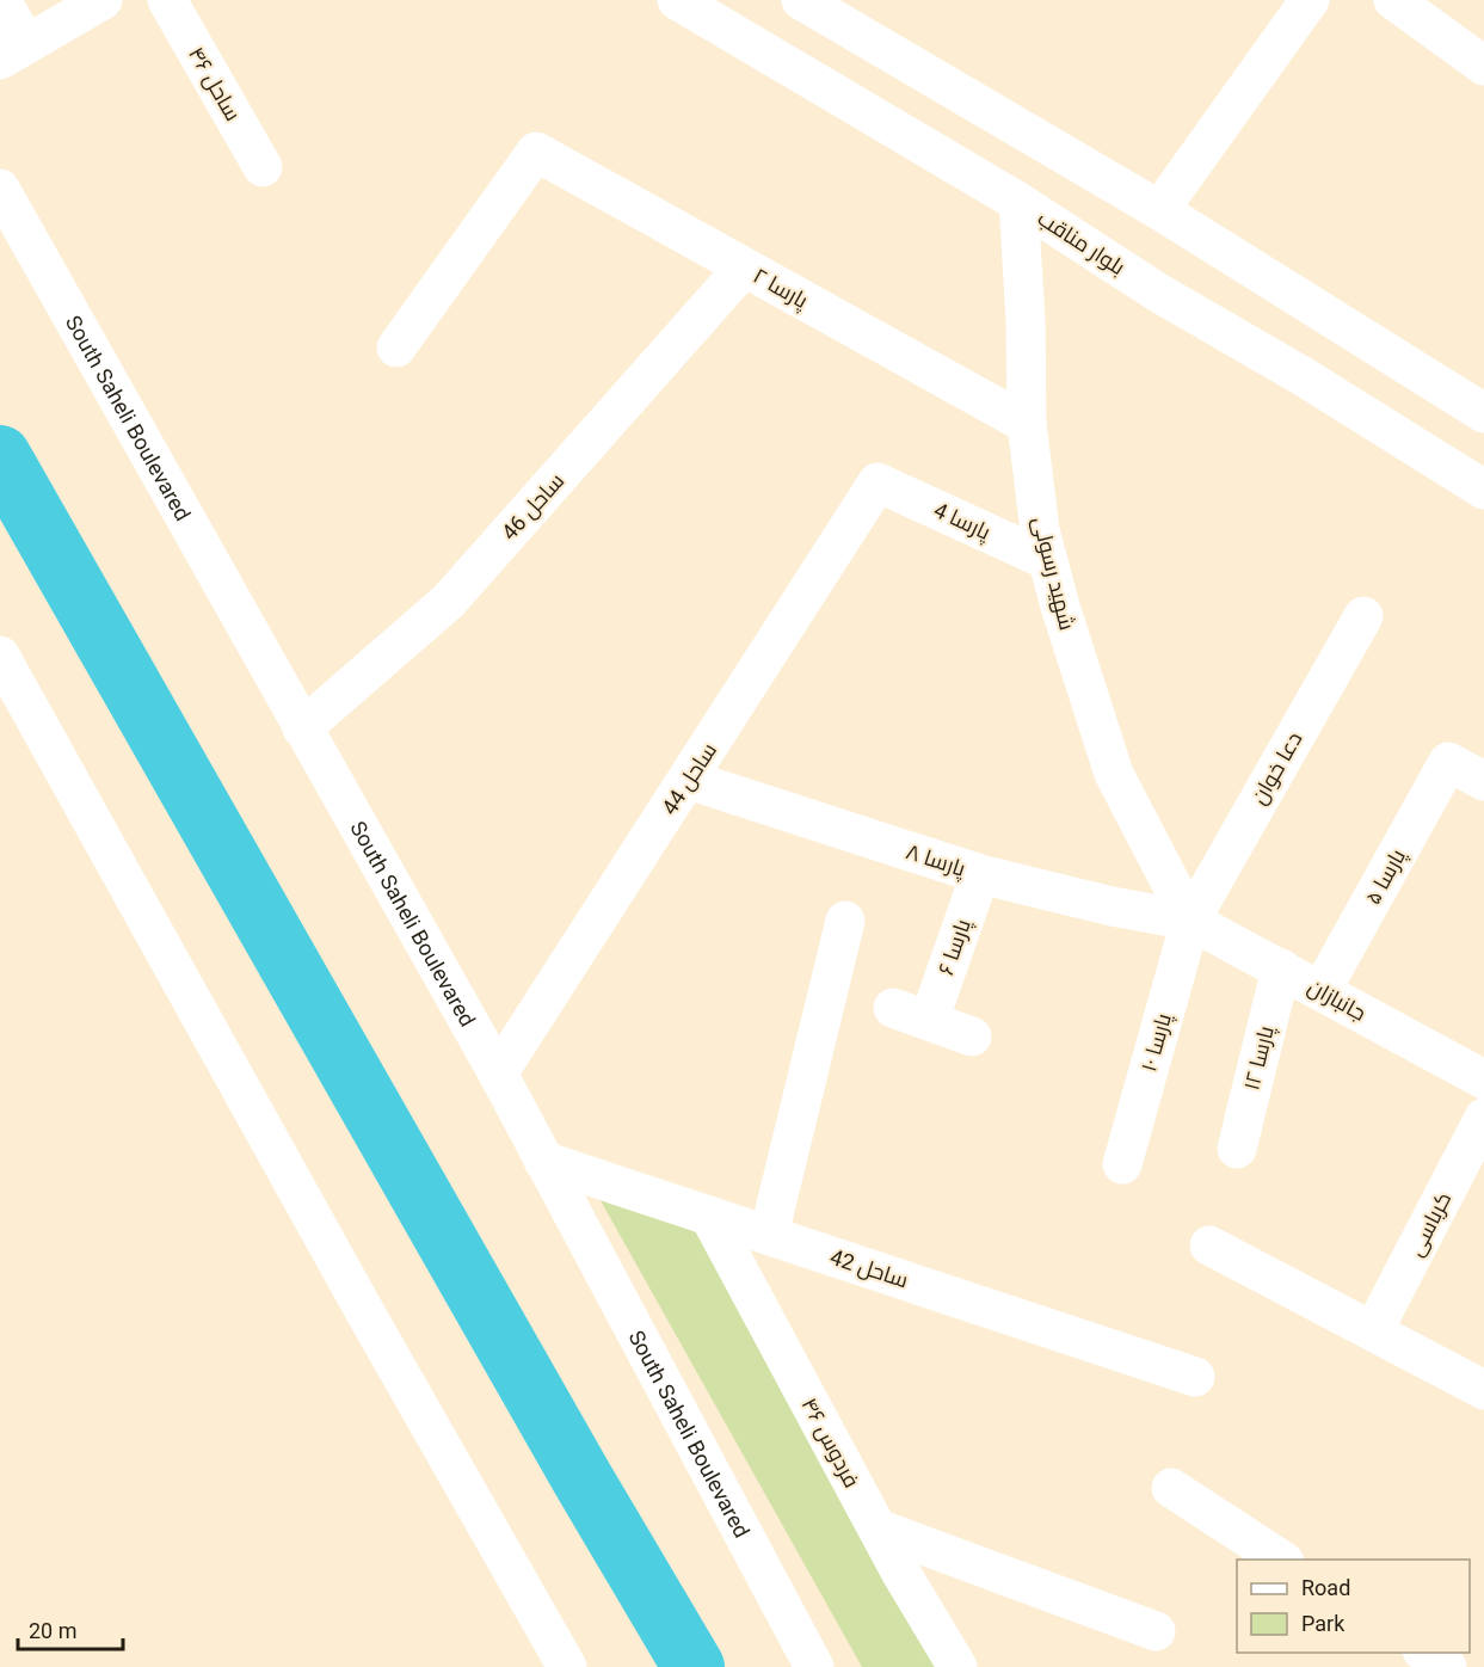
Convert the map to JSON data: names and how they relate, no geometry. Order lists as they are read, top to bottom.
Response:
{
  "streets": {
    "street": [
      "ساحل ۴۶",
      "بلوار مناقب",
      "پارسا ۲",
      "South Saheli Boulevared",
      "ساحل 46",
      "پارسا 4",
      "شهید رسولی",
      "دعا خوان",
      "ساحل 44",
      "پارسا ۸",
      "پارسا ۵",
      "پارسا ۶",
      "جانبازان",
      "پارسا ۱۰",
      "پارسا ۱۲",
      "کرباسی",
      "ساحل 42",
      "فردوس ۴۶"
    ]
  },
  "crossings": [
    ["بلوار مناقب", "شهید رسولی"],
    ["پارسا ۲", "ساحل 46"],
    ["پارسا ۲", "شهید رسولی"],
    ["South Saheli Boulevared", "ساحل 46"],
    ["South Saheli Boulevared", "ساحل 44"],
    ["South Saheli Boulevared", "ساحل 42"],
    ["پارسا 4", "شهید رسولی"],
    ["پارسا 4", "ساحل 44"],
    ["شهید رسولی", "دعا خوان"],
    ["شهید رسولی", "پارسا ۸"],
    ["شهید رسولی", "جانبازان"],
    ["شهید رسولی", "پارسا ۱۰"],
    ["دعا خوان", "پارسا ۸"],
    ["دعا خوان", "جانبازان"],
    ["دعا خوان", "پارسا ۱۰"],
    ["ساحل 44", "پارسا ۸"],
    ["پارسا ۸", "پارسا ۶"],
    ["پارسا ۸", "جانبازان"],
    ["پارسا ۸", "پارسا ۱۰"],
    ["پارسا ۵", "جانبازان"],
    ["جانبازان", "پارسا ۱۰"],
    ["جانبازان", "پارسا ۱۲"],
    ["ساحل 42", "فردوس ۴۶"]
  ],
  "legend": ["Road", "Park"],
  "scale_bar": "20 m"
}
